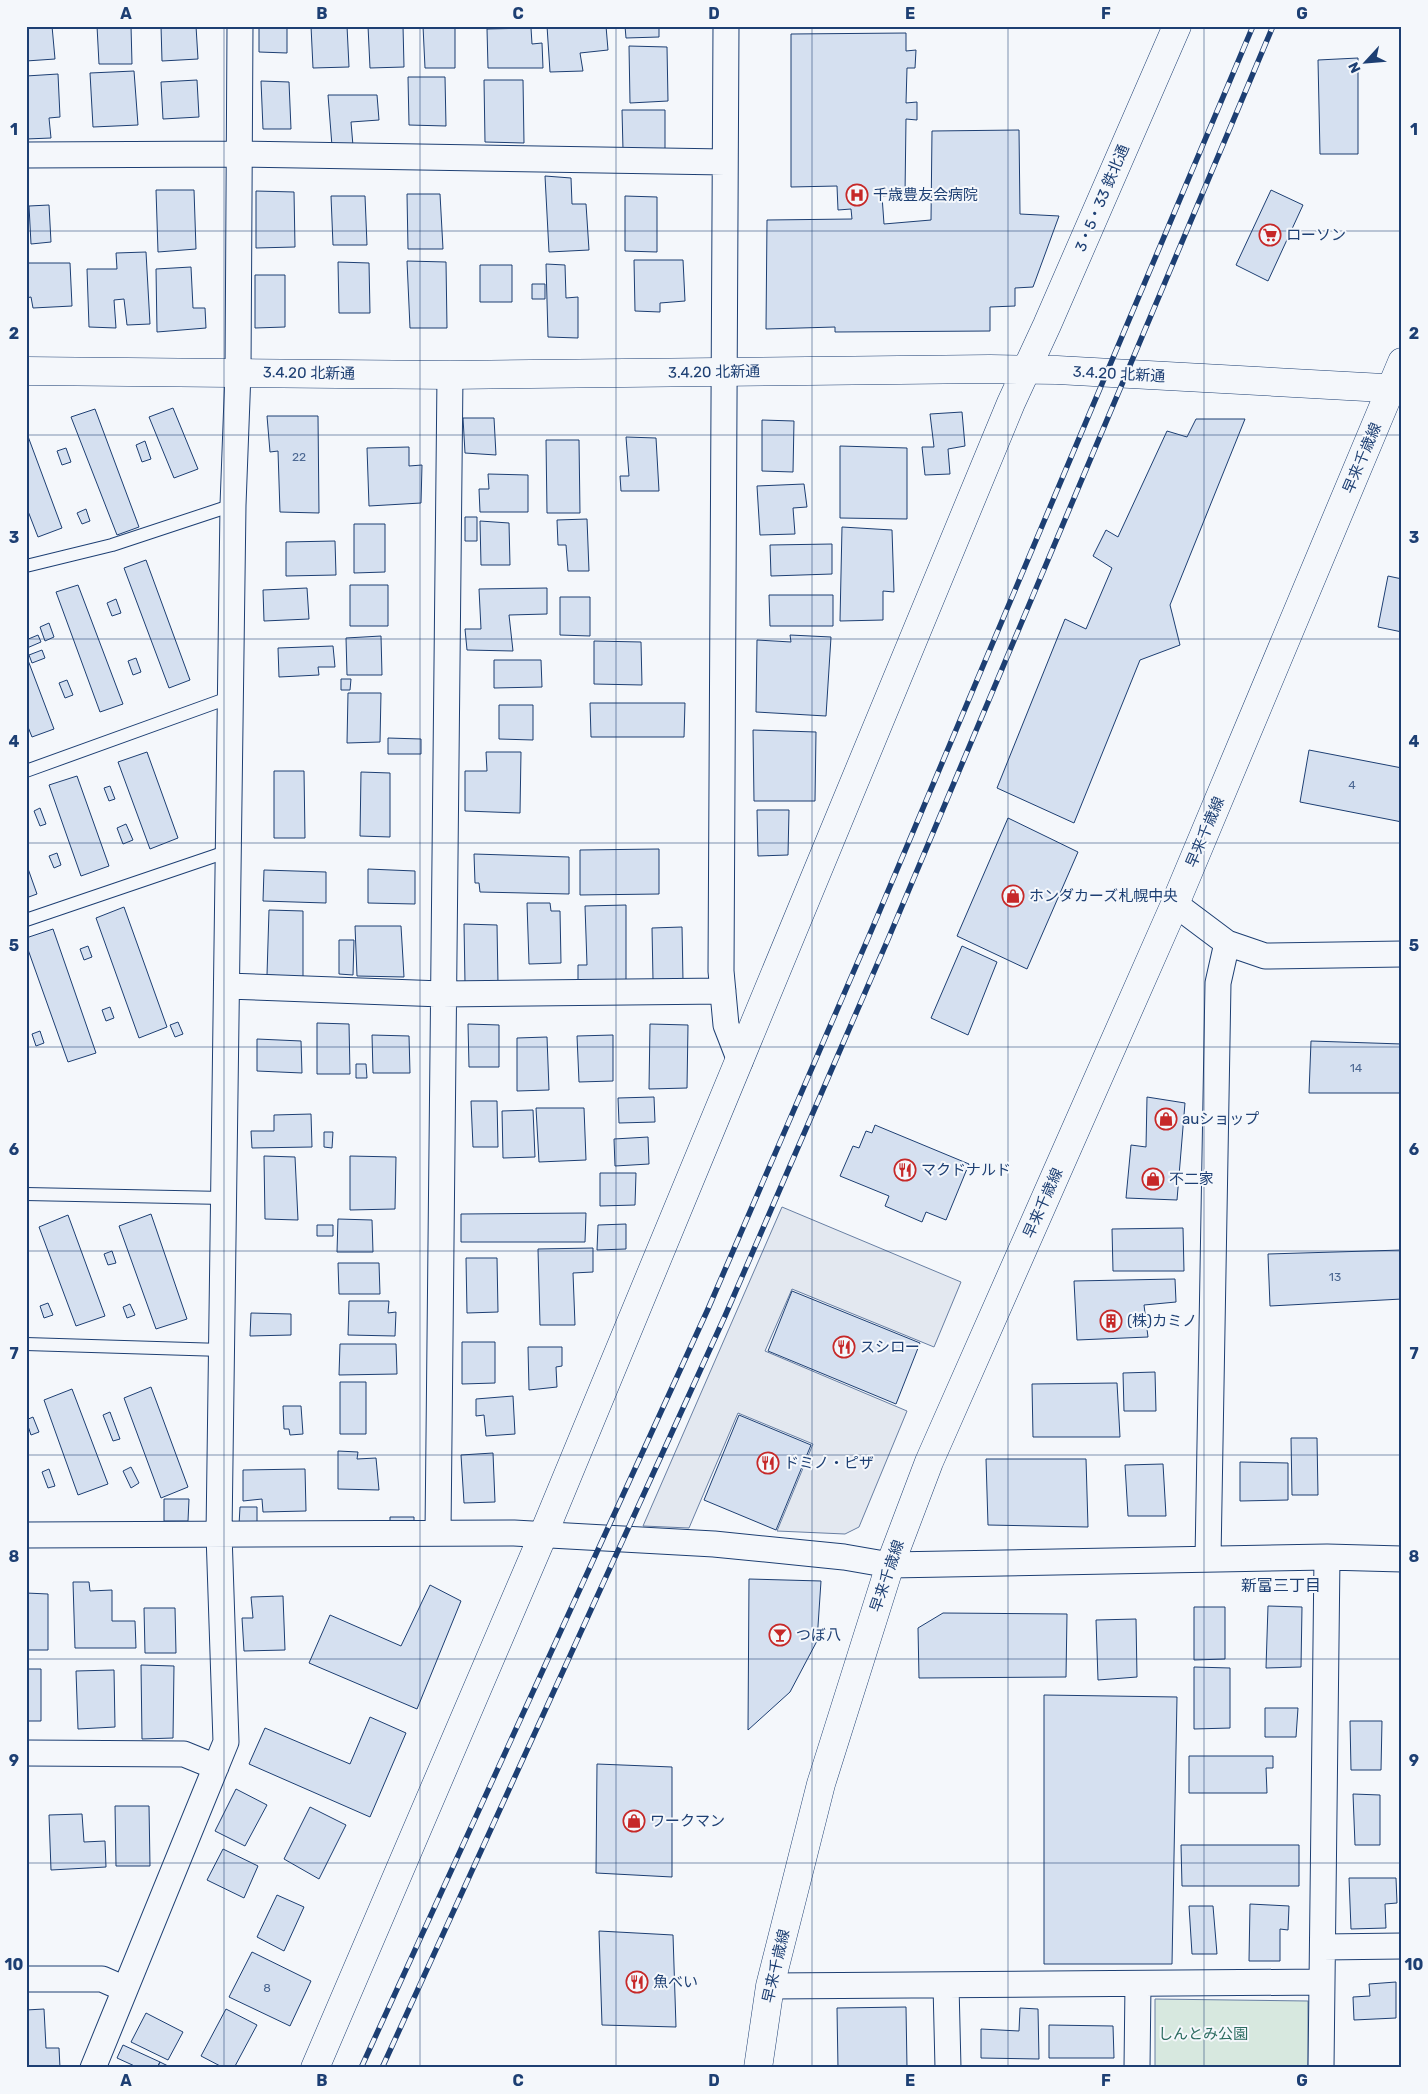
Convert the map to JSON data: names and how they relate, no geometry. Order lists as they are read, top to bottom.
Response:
{
  "streets": {
    "street": ["3・5・33 鉄北通", "3.4.20 北新通", "早来千歳線"]
  },
  "crossings": [
    ["3・5・33 鉄北通", "3.4.20 北新通"],
    ["3.4.20 北新通", "早来千歳線"]
  ],
  "districts": ["新富三丁目"],
  "parks": ["しんとみ公園"],
  "places": {
    "hospital": ["千歳豊友会病院"],
    "supermarket": ["ローソン"],
    "shop": [
      "ホンダカーズ札幌中央",
      "auショップ",
      "不二家",
      "ワークマン"
    ],
    "restaurant": [
      "マクドナルド",
      "スシロー",
      "ドミノ・ピザ",
      "魚べい"
    ],
    "building": ["(株)カミノ"],
    "bar": ["つぼ八"]
  },
  "house_numbers": [
    "22",
    "4",
    "14",
    "13",
    "8"
  ],
  "north": "bottom left",
  "grid": {
    "columns": [
      "A",
      "B",
      "C",
      "D",
      "E",
      "F",
      "G"
    ],
    "rows": [
      "1",
      "2",
      "3",
      "4",
      "5",
      "6",
      "7",
      "8",
      "9",
      "10"
    ]
  }
}
